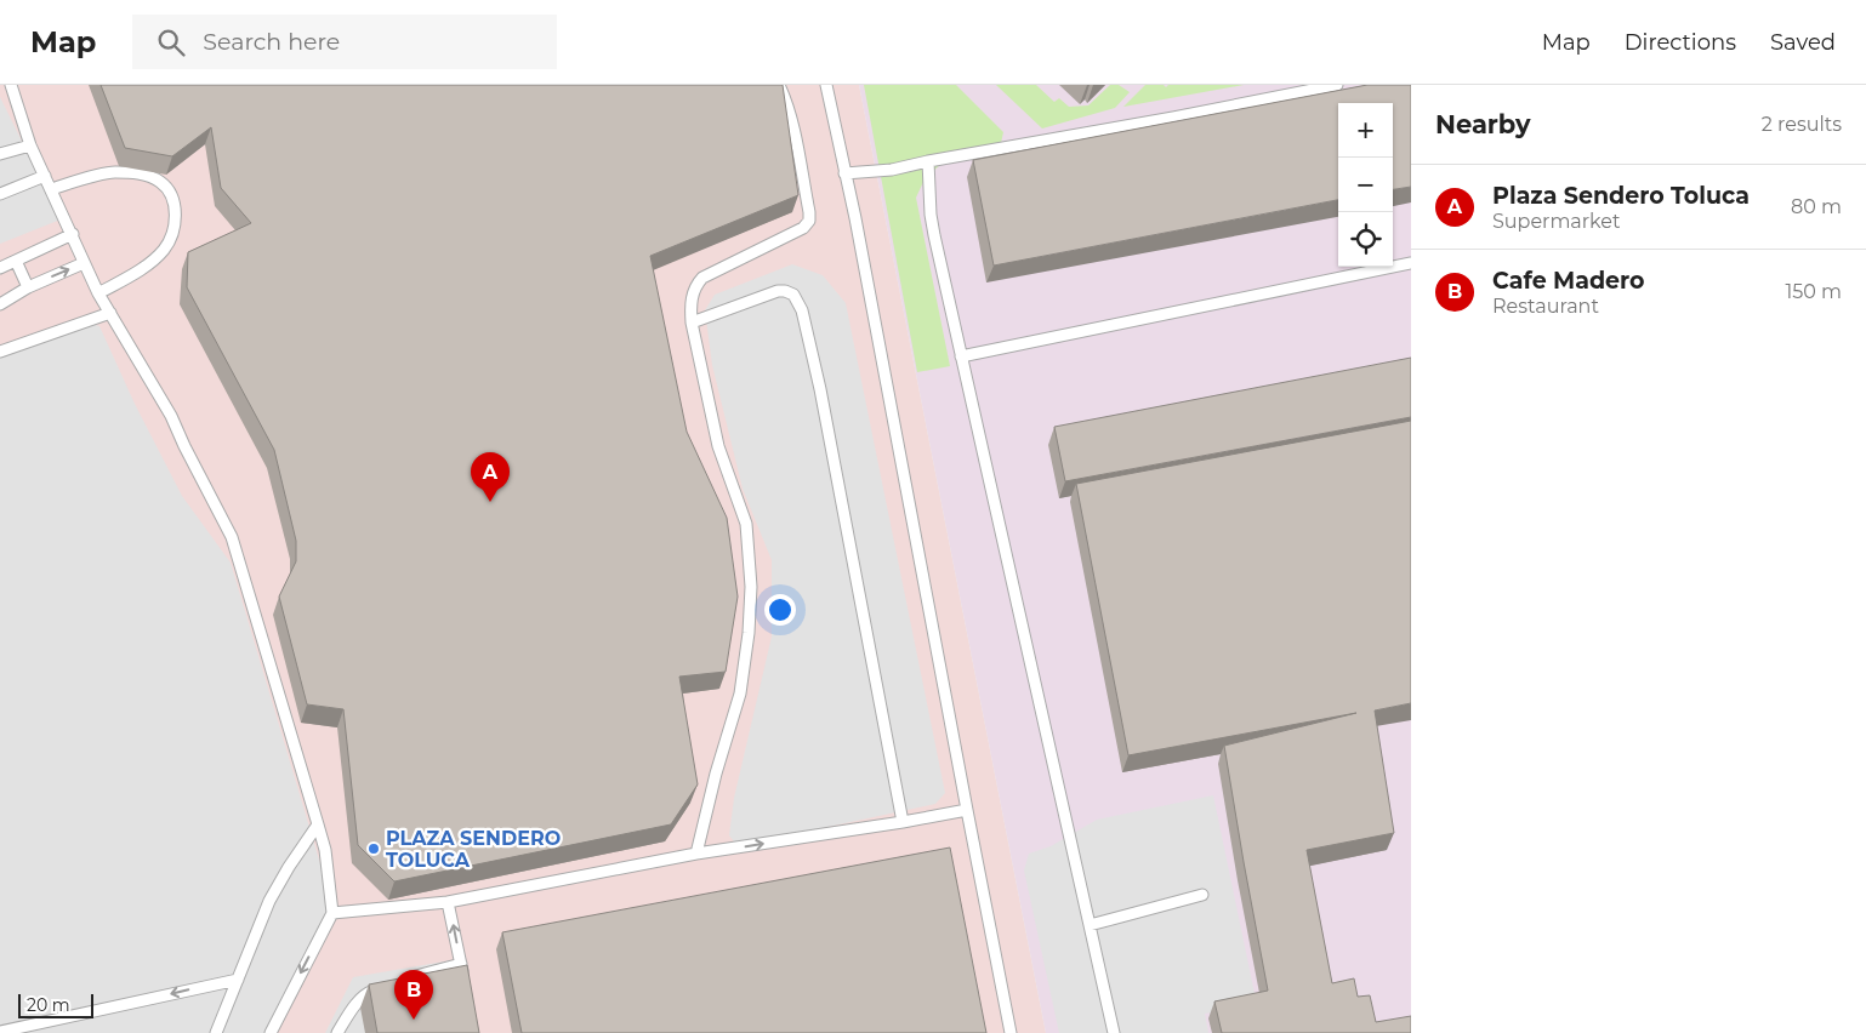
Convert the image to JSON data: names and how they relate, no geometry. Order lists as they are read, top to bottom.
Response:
{
  "places": ["PLAZA SENDERO TOLUCA"],
  "scale_bar": "20 m",
  "page": {
    "header": "Map",
    "search": "Search here",
    "nav": ["Map", "Directions", "Saved"],
    "heading": ["Nearby", "2 results"],
    "map_buttons": ["+", "−"],
    "list": [
      {
        "mark": "A",
        "name": "Plaza Sendero Toluca",
        "note": "Supermarket",
        "value": "80 m"
      },
      {
        "mark": "B",
        "name": "Cafe Madero",
        "note": "Restaurant",
        "value": "150 m"
      }
    ],
    "pins": ["A", "B"],
    "scale": "20 m"
  }
}
